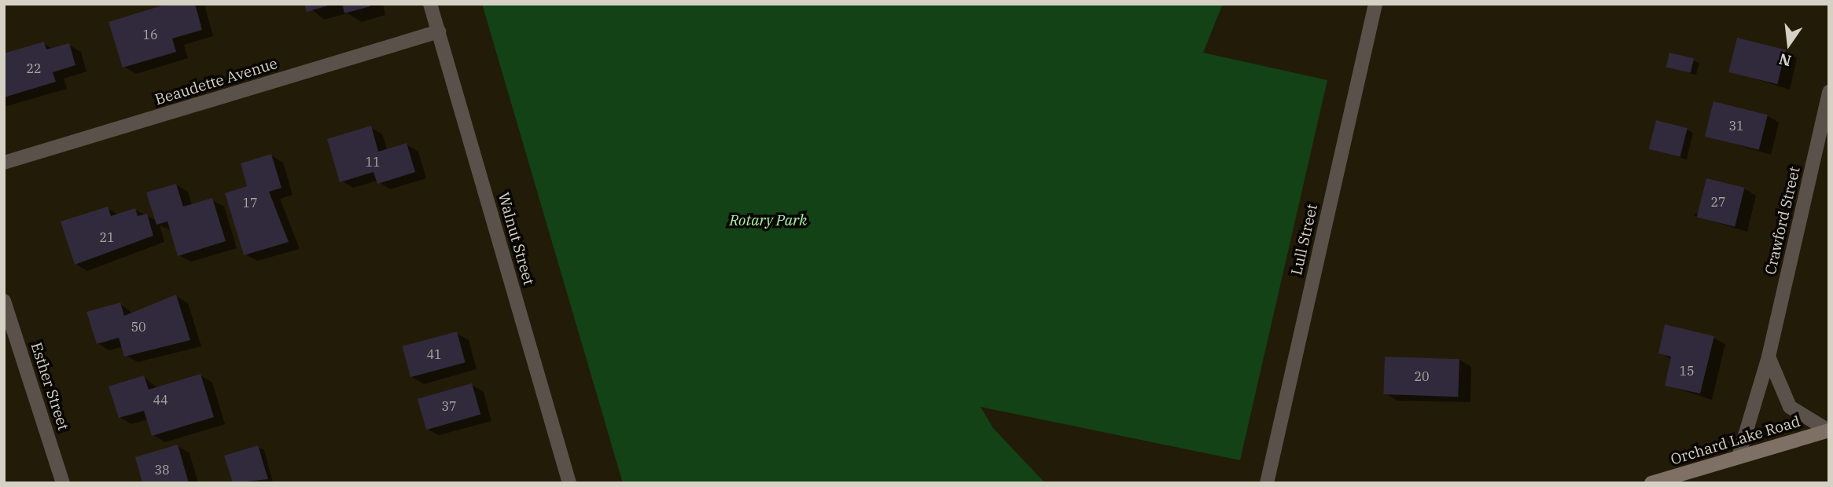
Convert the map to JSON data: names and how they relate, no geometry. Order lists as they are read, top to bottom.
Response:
{
  "streets": {
    "main road": ["Orchard Lake Road"],
    "street": [
      "Beaudette Avenue",
      "Crawford Street",
      "Walnut Street",
      "Lull Street",
      "Esther Street"
    ]
  },
  "crossings": [
    ["Beaudette Avenue", "Walnut Street"],
    ["Crawford Street", "Orchard Lake Road"]
  ],
  "parks": ["Rotary Park"],
  "house_numbers": [
    "16",
    "22",
    "31",
    "11",
    "27",
    "17",
    "21",
    "50",
    "41",
    "15",
    "20",
    "44",
    "37",
    "38"
  ],
  "north": "bottom"
}
